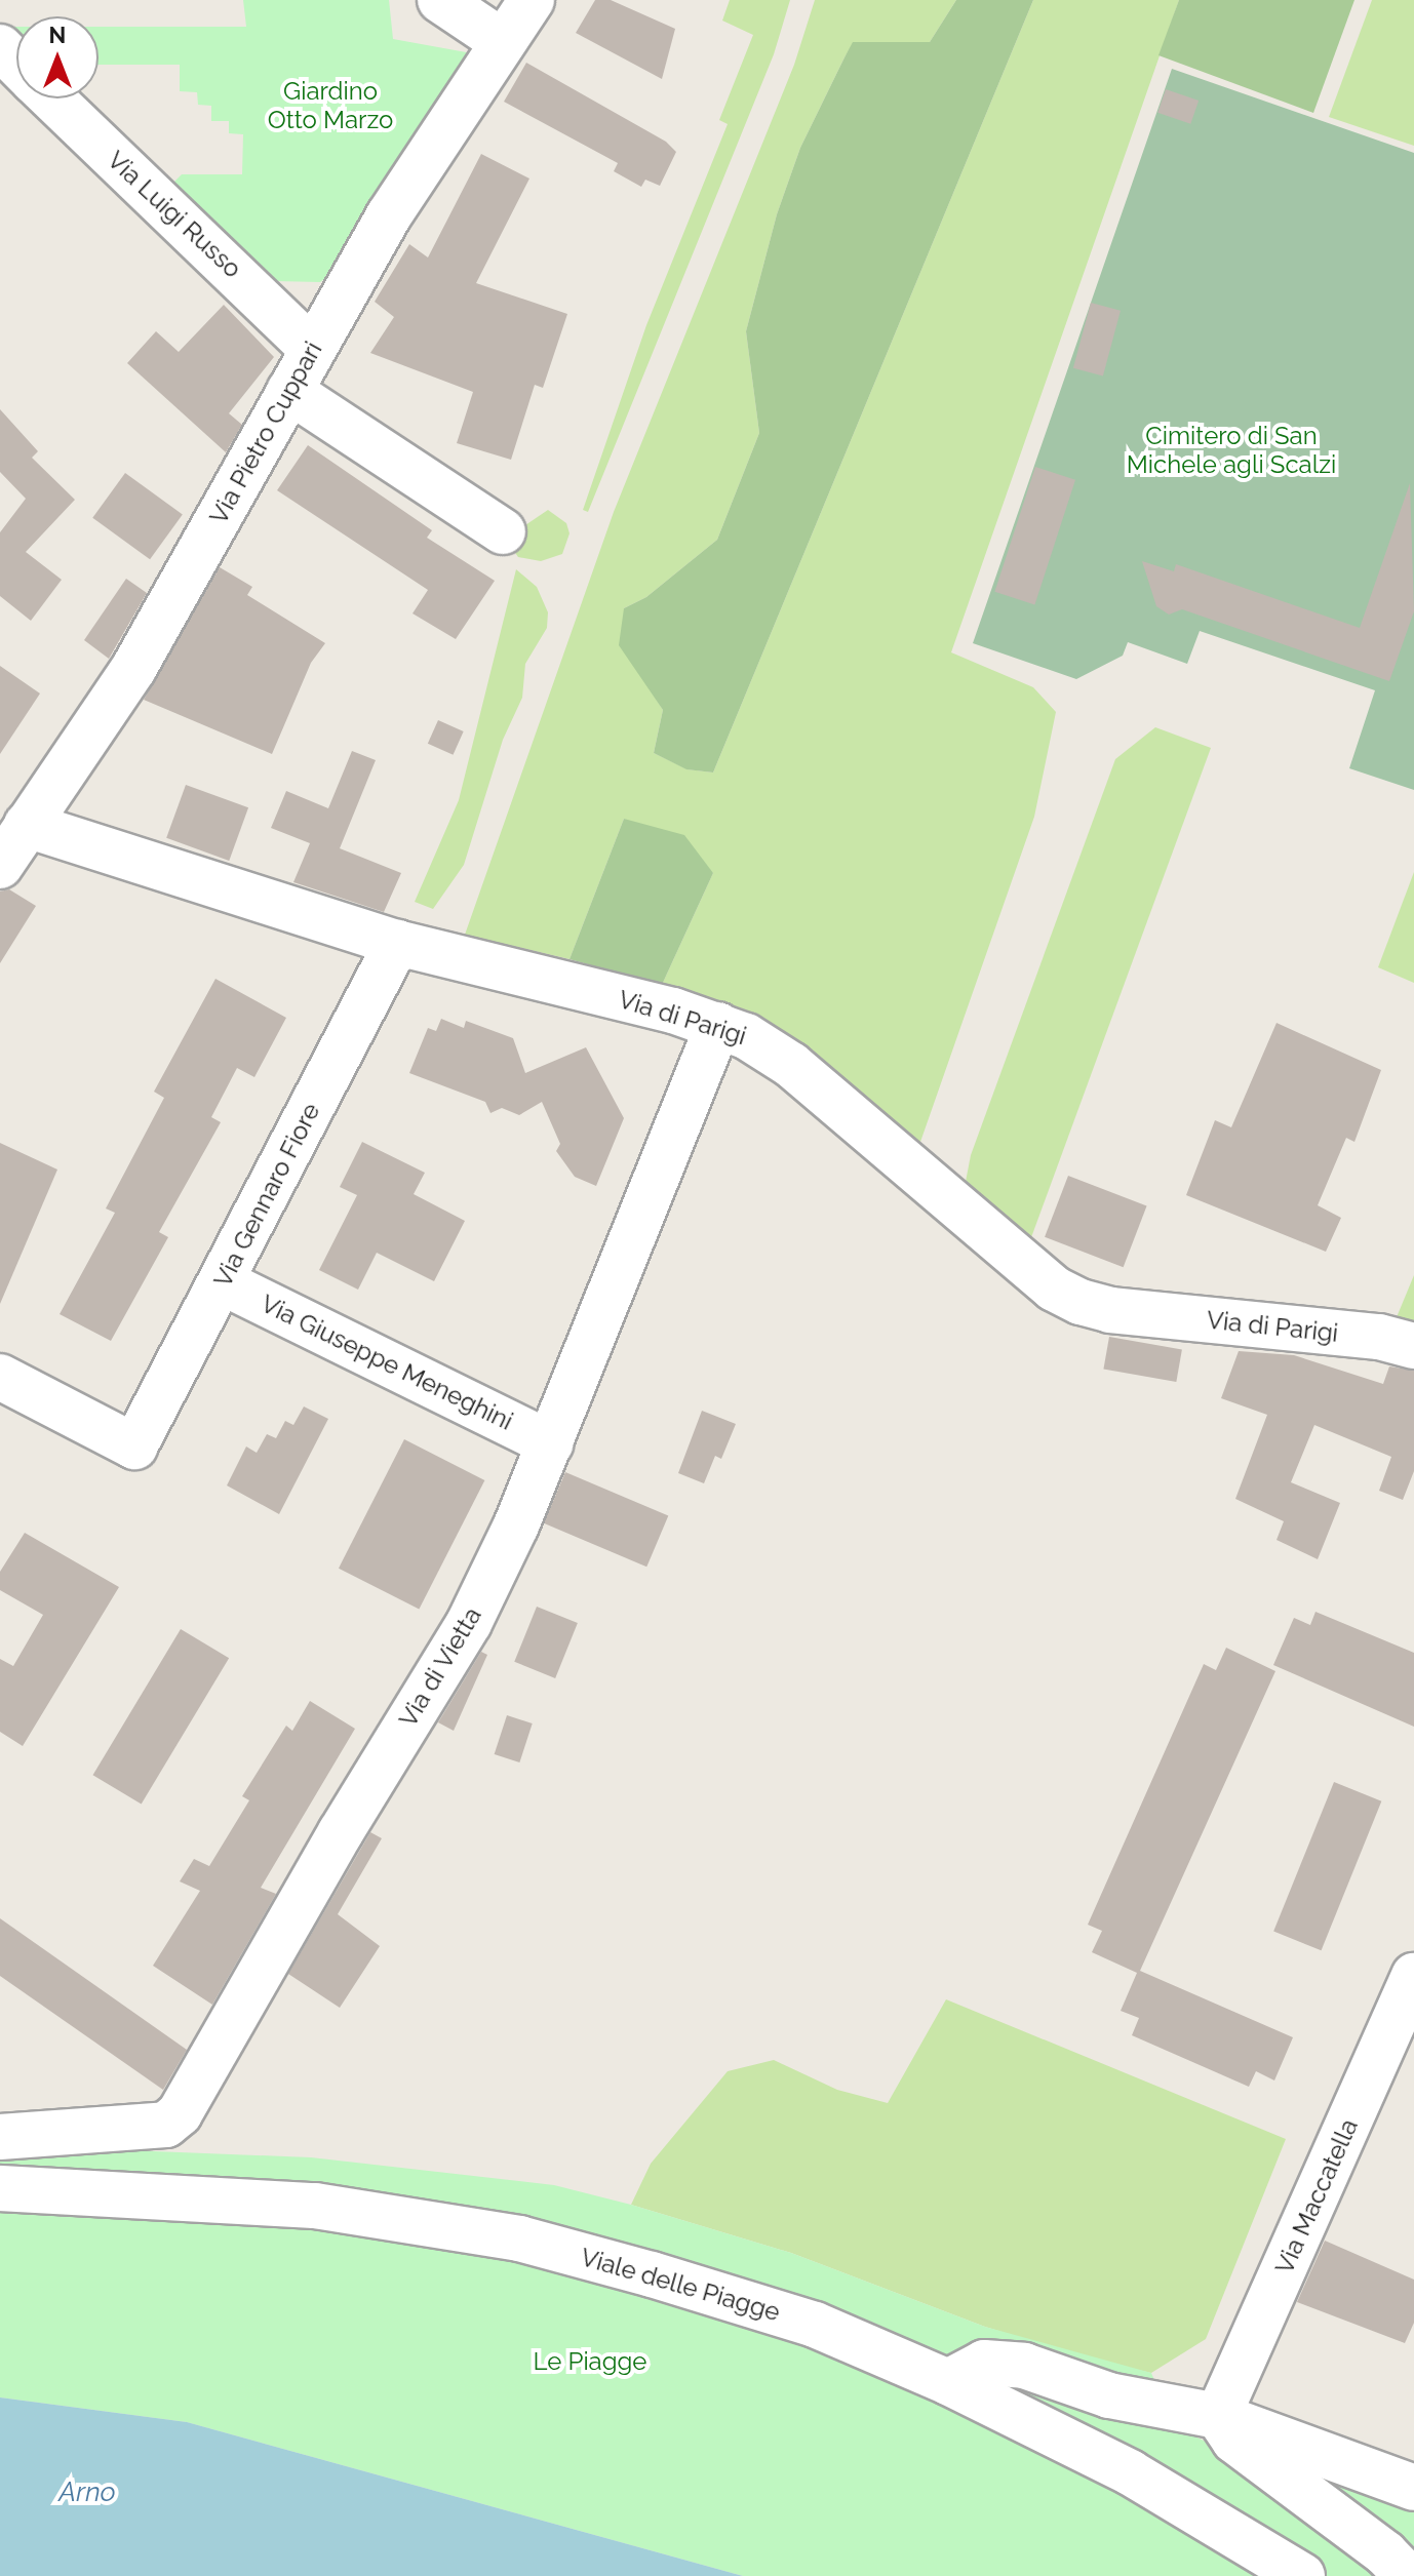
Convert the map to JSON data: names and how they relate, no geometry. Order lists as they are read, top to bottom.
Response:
{
  "streets": {
    "street": [
      "Via Luigi Russo",
      "Via Pietro Cuppari",
      "Via di Parigi",
      "Via Gennaro Fiore",
      "Via Giuseppe Meneghini",
      "Via di Vietta",
      "Via Maccatella",
      "Viale delle Piagge"
    ]
  },
  "crossings": [
    ["Via Luigi Russo", "Via Pietro Cuppari"],
    ["Via Pietro Cuppari", "Via di Parigi"],
    ["Via di Parigi", "Via Gennaro Fiore"],
    ["Via di Parigi", "Via di Vietta"],
    ["Via Gennaro Fiore", "Via Giuseppe Meneghini"],
    ["Via Giuseppe Meneghini", "Via di Vietta"]
  ],
  "water": ["Arno"],
  "parks": ["Giardino Otto Marzo", "Cimitero di San Michele agli Scalzi", "Le Piagge"],
  "north": "top"
}
